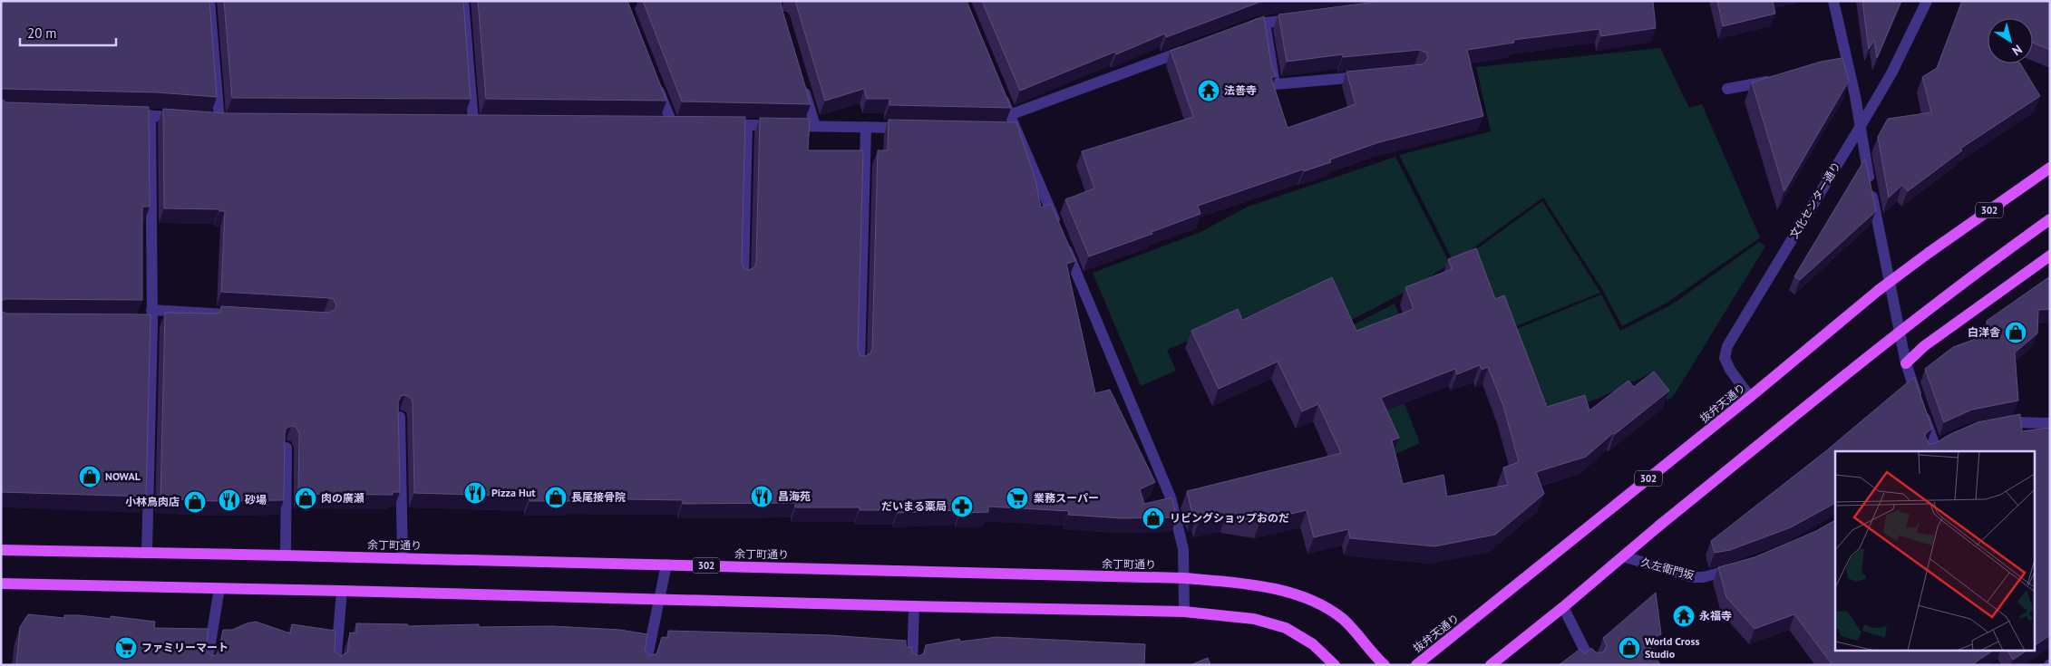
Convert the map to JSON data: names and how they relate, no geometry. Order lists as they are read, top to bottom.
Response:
{
  "streets": {
    "main road": ["302", "抜弁天通り", "余丁町通り"],
    "street": ["文化センター通り", "久左衛門坂"]
  },
  "crossings": [
    ["文化センター通り", "抜弁天通り"]
  ],
  "places": {
    "temple": ["法善寺", "永福寺"],
    "shop": [
      "白洋舎",
      "NOWAL",
      "長尾接骨院",
      "肉の廣瀬",
      "小林鳥肉店",
      "リビングショップおのだ",
      "World Cross Studio"
    ],
    "restaurant": ["Pizza Hut", "昌海苑", "砂場"],
    "supermarket": ["業務スーパー", "ファミリーマート"],
    "pharmacy": ["だいまる薬局"]
  },
  "scale_bar": "20 m",
  "north": "bottom right"
}
